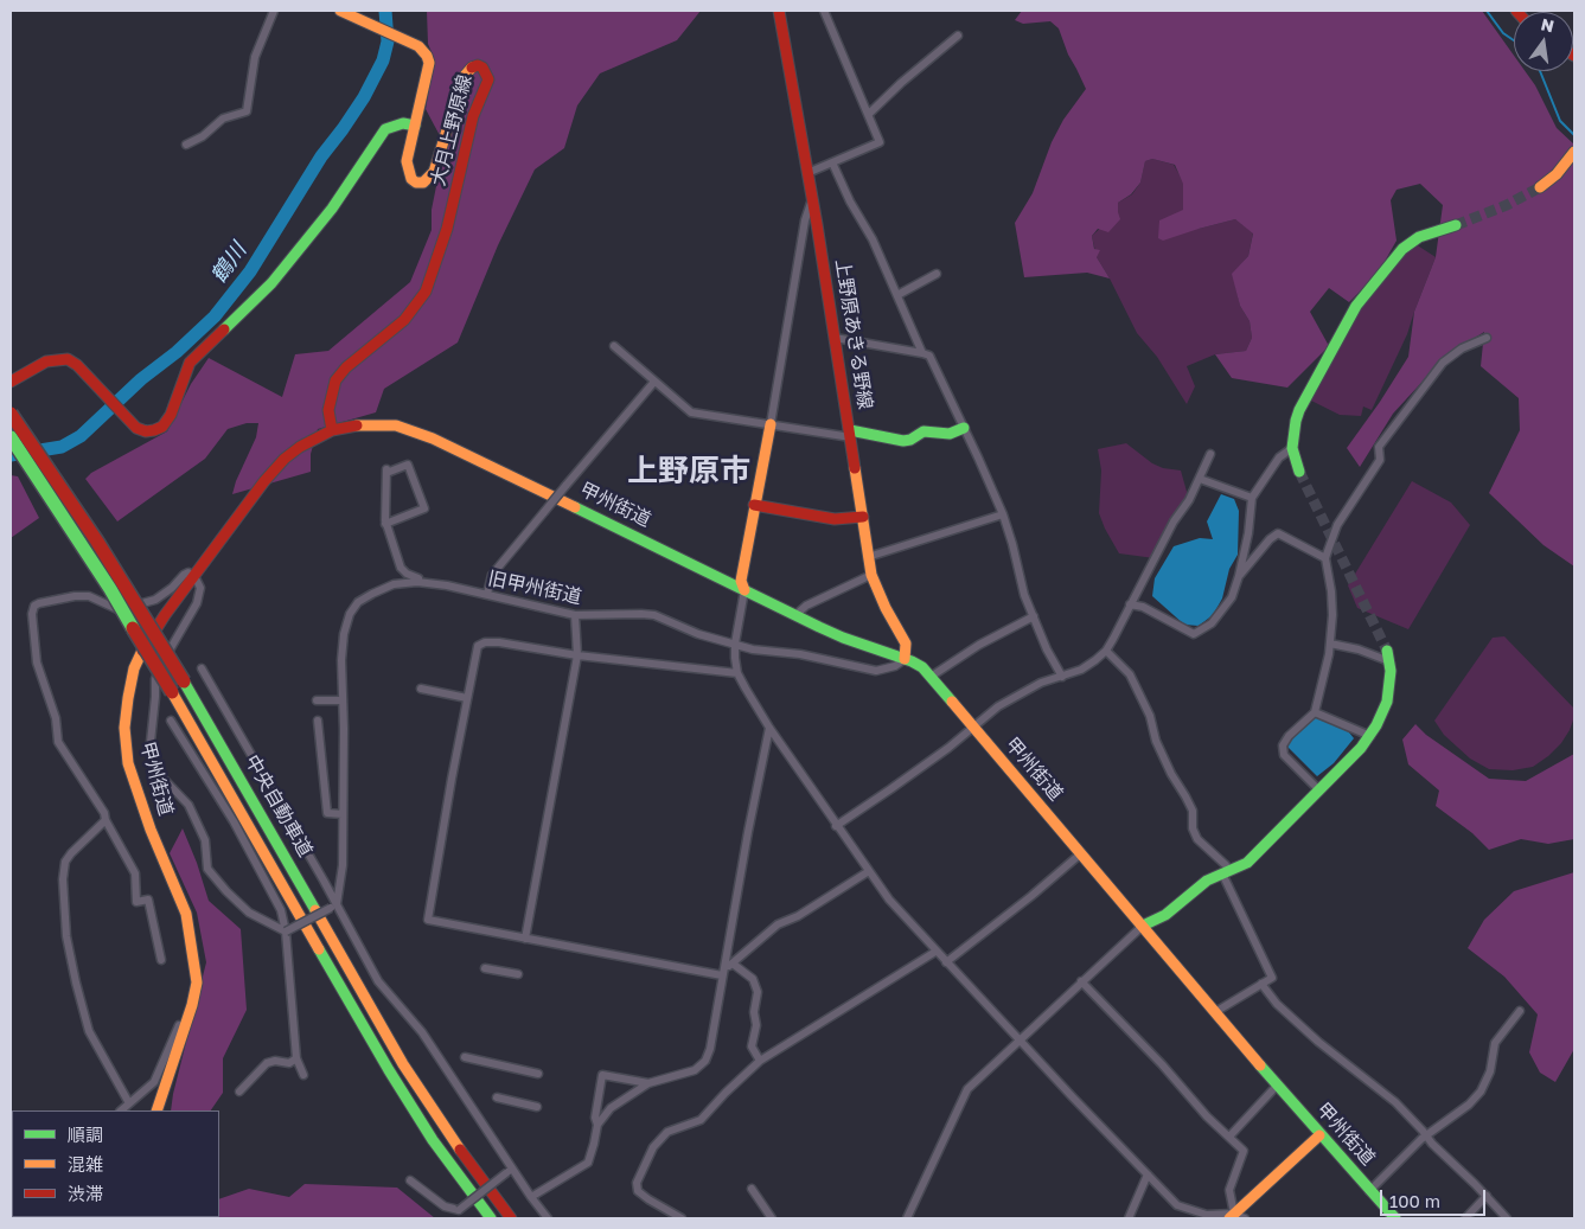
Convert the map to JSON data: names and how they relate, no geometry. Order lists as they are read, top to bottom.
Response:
{
  "streets": {
    "main road": [
      "大月上野原線",
      "上野原あきる野線",
      "甲州街道",
      "中央自動車道"
    ],
    "street": ["旧甲州街道"]
  },
  "crossings": [
    ["大月上野原線", "甲州街道"],
    ["上野原あきる野線", "甲州街道"],
    ["上野原あきる野線", "旧甲州街道"],
    ["甲州街道", "旧甲州街道"]
  ],
  "districts": ["上野原市"],
  "water": ["鶴川"],
  "legend": ["順調", "混雑", "渋滞"],
  "scale_bar": "100 m",
  "north": "top"
}
